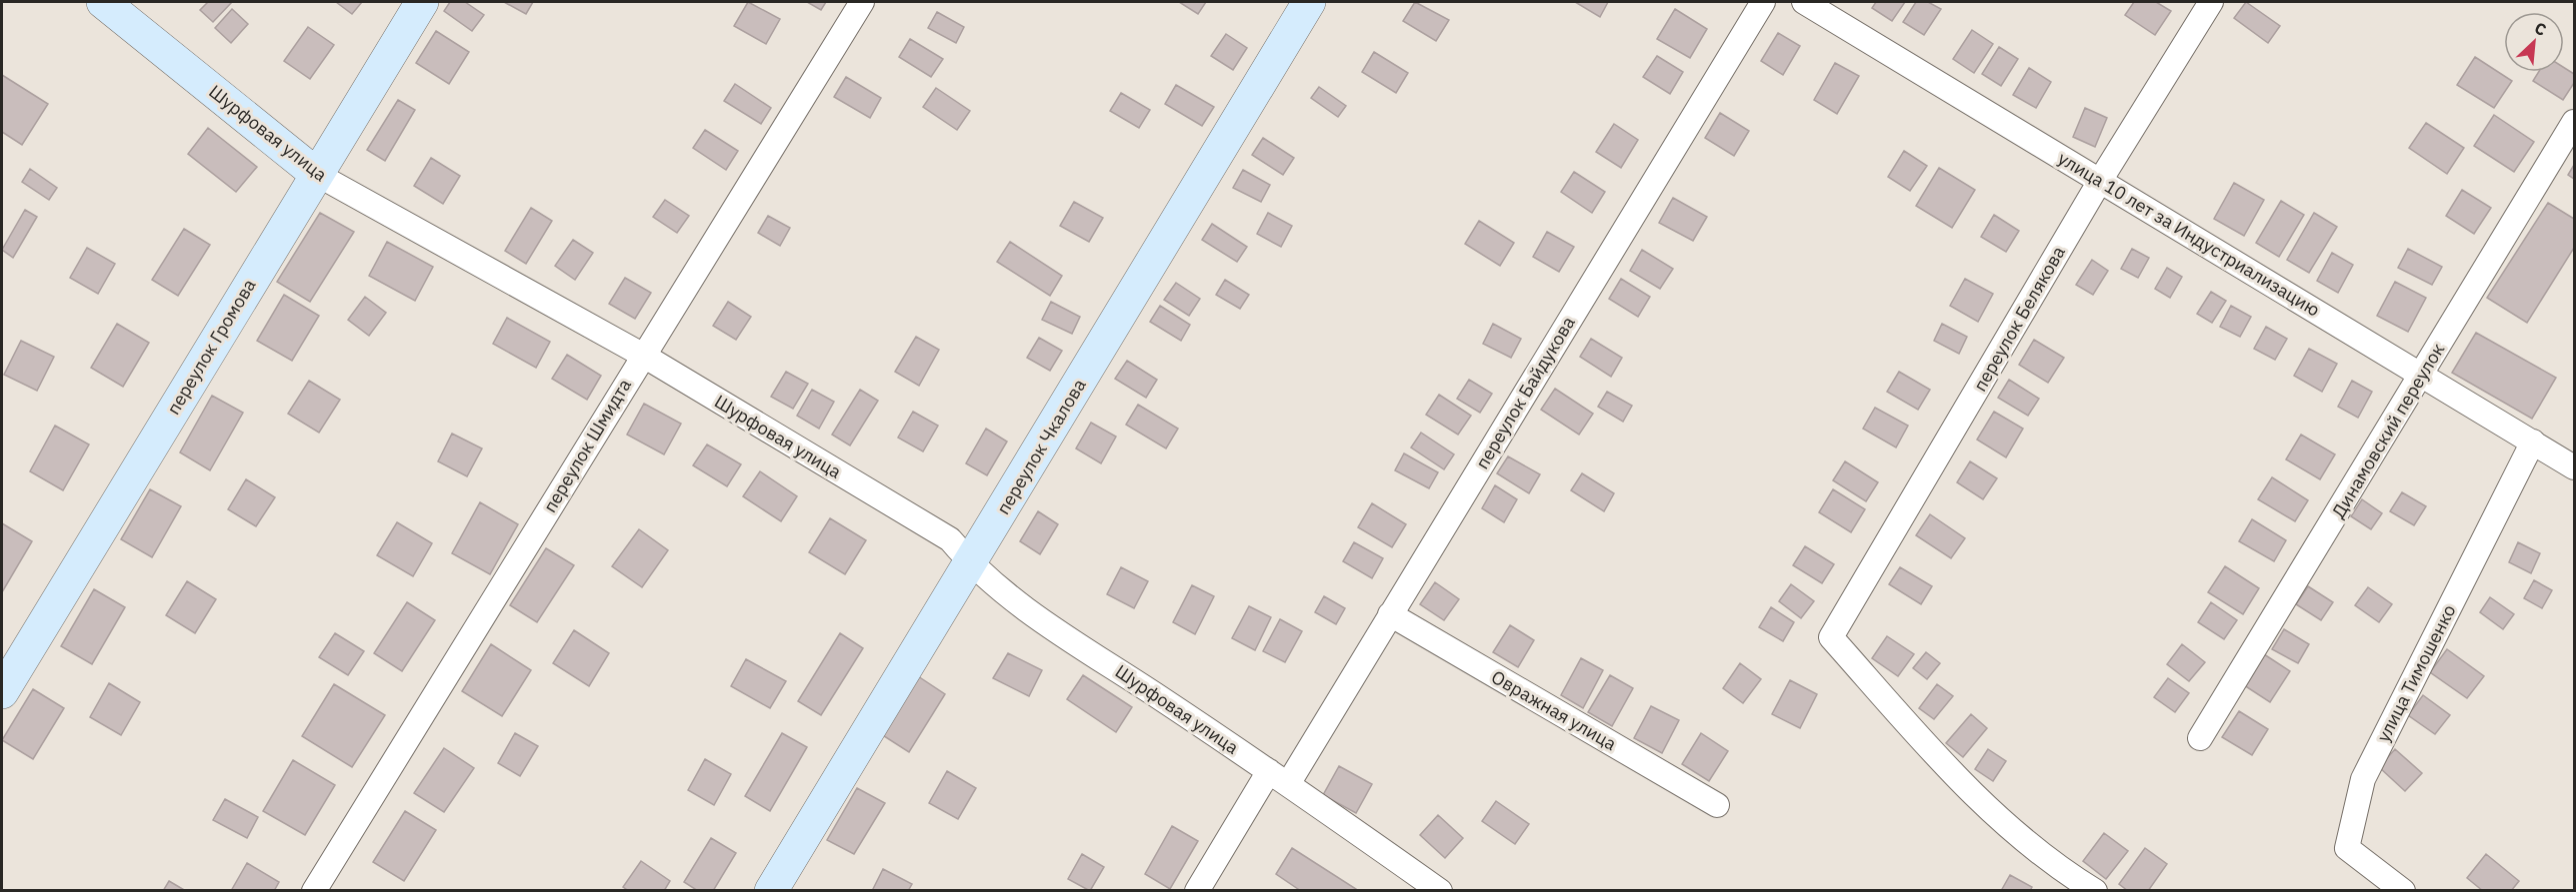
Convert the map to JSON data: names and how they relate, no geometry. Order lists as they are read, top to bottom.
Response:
{
  "streets": {
    "street": [
      "Шурфовая улица",
      "улица 10 лет за Индустриализацию",
      "переулок Белякова",
      "переулок Громова",
      "переулок Байдукова",
      "Динамовский переулок",
      "переулок Шмидта",
      "переулок Чкалова",
      "улица Тимошенко",
      "Овражная улица"
    ]
  },
  "crossings": [
    ["Шурфовая улица", "переулок Громова"],
    ["Шурфовая улица", "переулок Байдукова"],
    ["Шурфовая улица", "переулок Шмидта"],
    ["Шурфовая улица", "переулок Чкалова"],
    ["улица 10 лет за Индустриализацию", "переулок Белякова"],
    ["улица 10 лет за Индустриализацию", "Динамовский переулок"],
    ["улица 10 лет за Индустриализацию", "улица Тимошенко"],
    ["переулок Байдукова", "Овражная улица"]
  ],
  "north": "top right"
}
